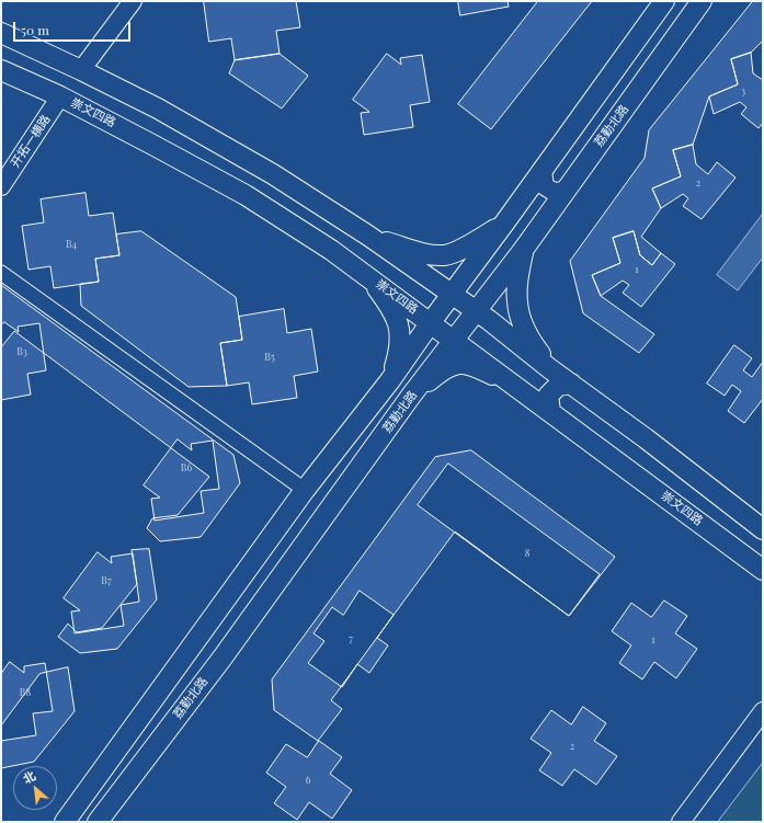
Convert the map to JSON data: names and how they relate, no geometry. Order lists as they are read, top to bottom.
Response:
{
  "streets": {
    "main road": ["崇文四路", "荔勤北路"],
    "street": ["开拓一横路"]
  },
  "crossings": [
    ["崇文四路", "荔勤北路"],
    ["崇文四路", "开拓一横路"]
  ],
  "house_numbers": [
    "3",
    "2",
    "B4",
    "1",
    "B3",
    "B5",
    "B6",
    "8",
    "B7",
    "7",
    "1",
    "B8",
    "2",
    "6"
  ],
  "scale_bar": "50 m",
  "north": "top left"
}
